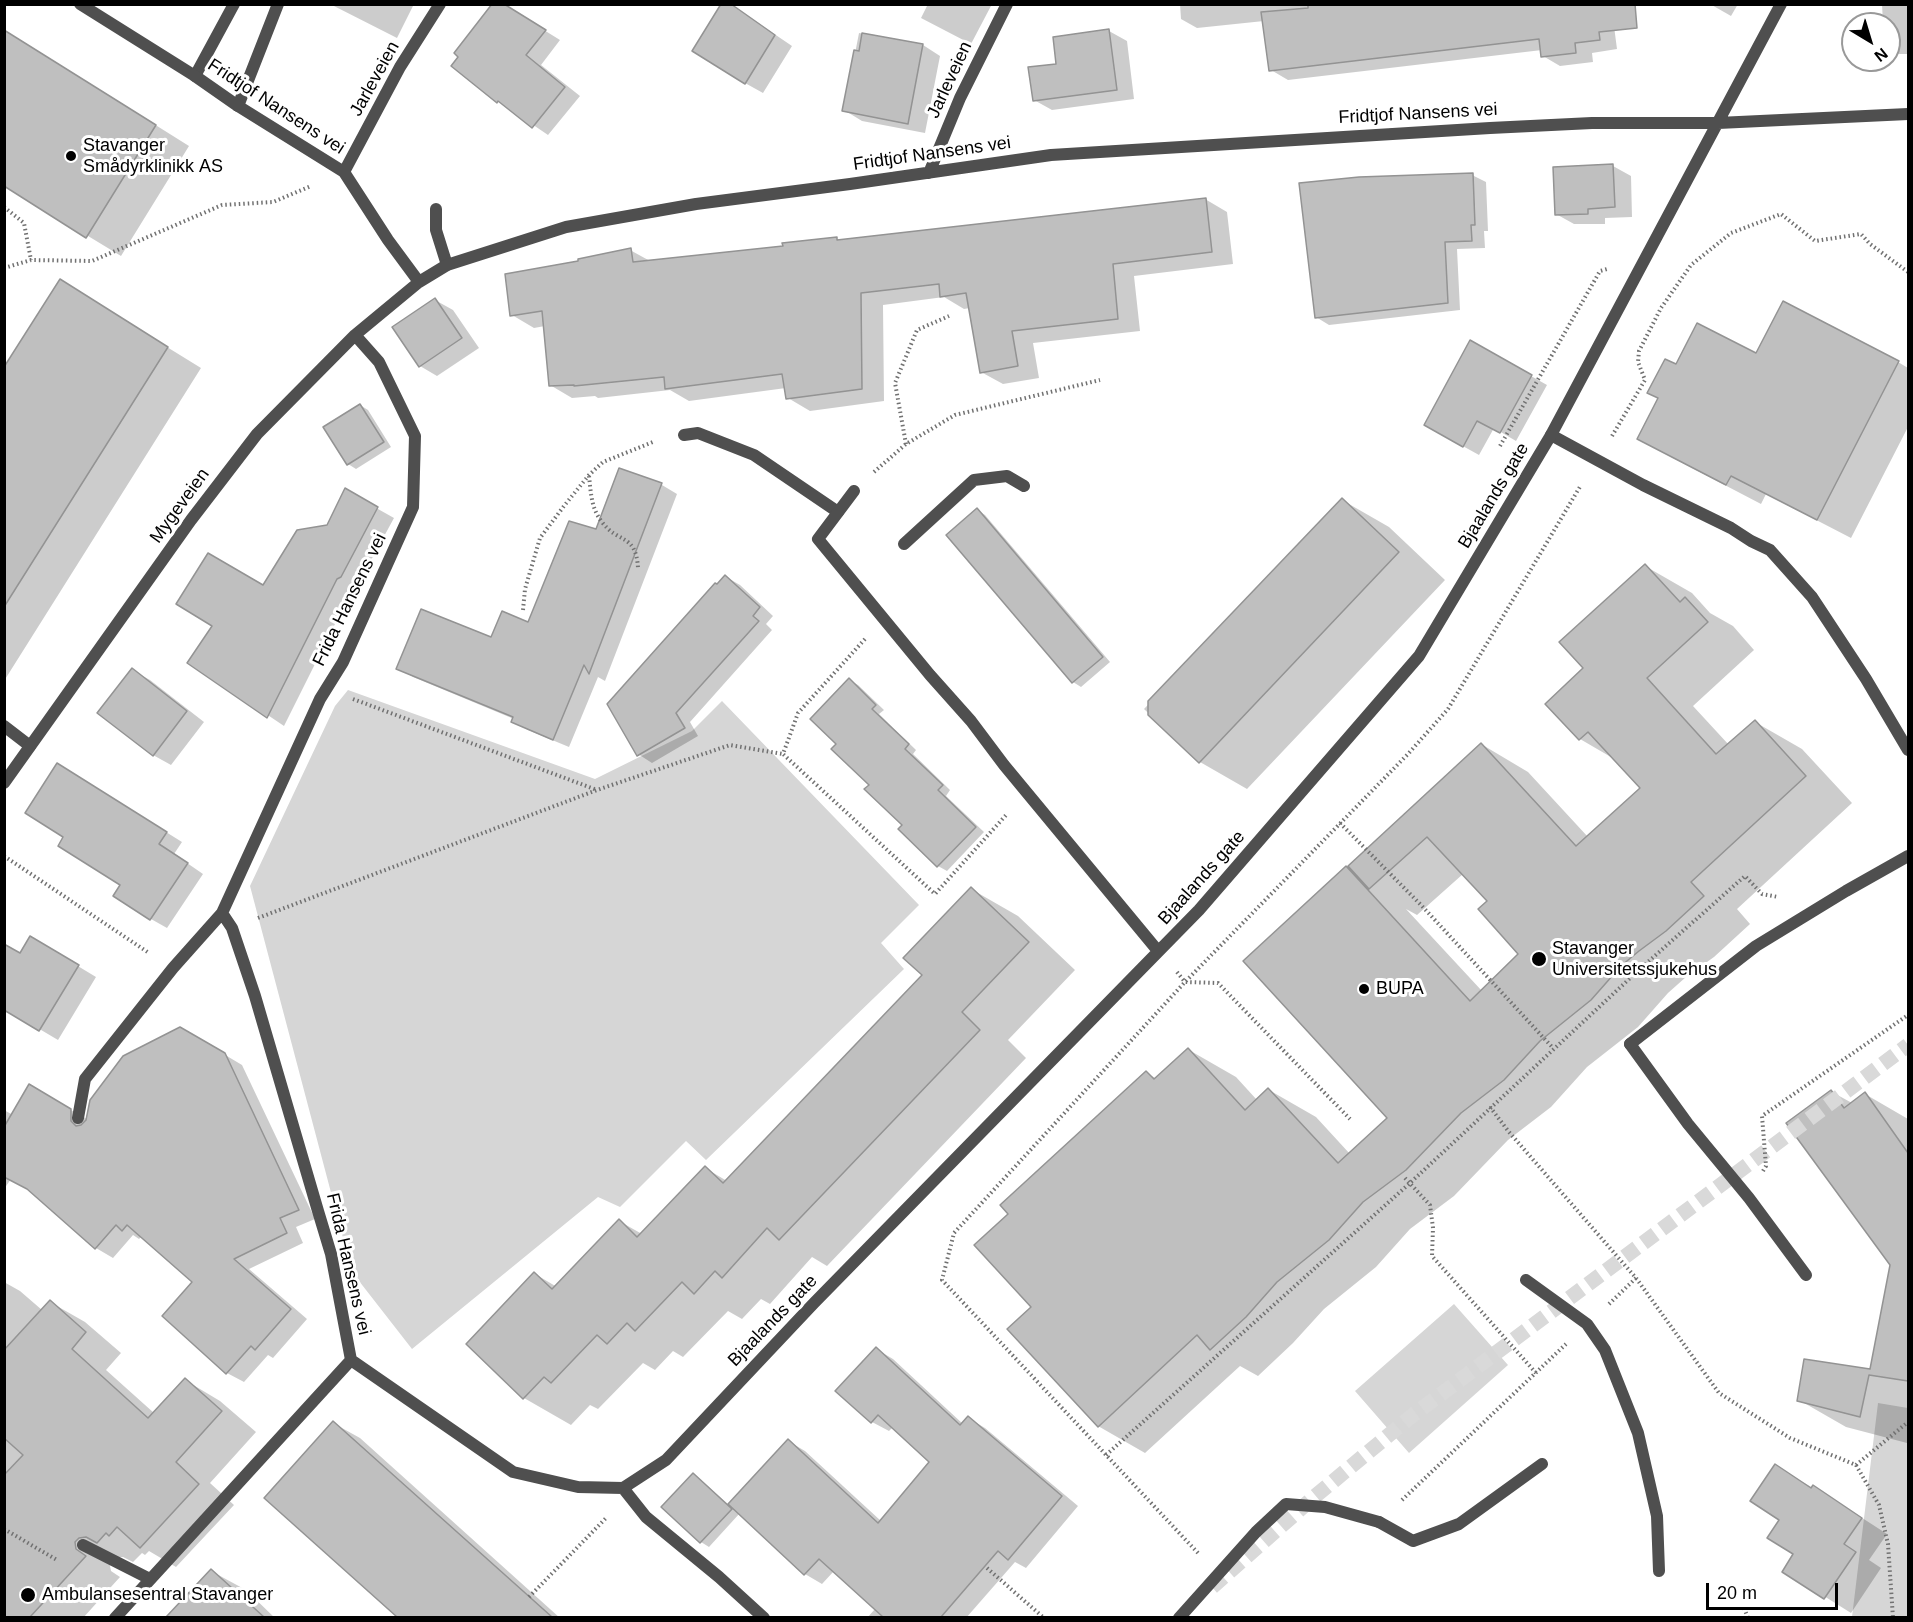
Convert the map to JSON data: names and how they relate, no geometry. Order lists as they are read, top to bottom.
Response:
{
  "streets": {
    "street": [
      "Jarleveien",
      "Fridtjof Nansens vei",
      "Bjaalands gate",
      "Mygeveien",
      "Frida Hansens vei"
    ]
  },
  "crossings": [
    ["Jarleveien", "Fridtjof Nansens vei"],
    ["Fridtjof Nansens vei", "Bjaalands gate"],
    ["Fridtjof Nansens vei", "Mygeveien"],
    ["Mygeveien", "Frida Hansens vei"]
  ],
  "places": [
    "Stavanger Smådyrklinikk AS",
    "Stavanger Universitetssjukehus",
    "BUPA",
    "Ambulansesentral Stavanger"
  ],
  "scale_bar": "20 m",
  "north": "bottom right"
}
